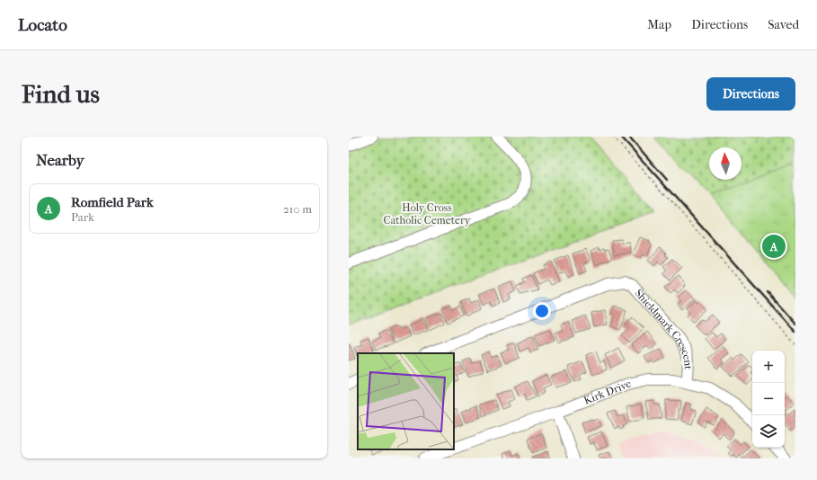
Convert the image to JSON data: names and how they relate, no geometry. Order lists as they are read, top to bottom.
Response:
{
  "streets": {
    "street": ["Shieldmark Crescent", "Kirk Drive"]
  },
  "crossings": [
    ["Shieldmark Crescent", "Kirk Drive"]
  ],
  "parks": ["Holy Cross Catholic Cemetery"],
  "north": "top",
  "page": {
    "header": "Locato",
    "nav": ["Map", "Directions", "Saved"],
    "buttons": "Directions",
    "title": "Find us",
    "heading": "Nearby",
    "list": [
      {
        "mark": "A",
        "name": "Romfield Park",
        "note": "Park",
        "value": "210 m"
      }
    ],
    "pins": "A",
    "map_buttons": ["+", "−"]
  }
}
